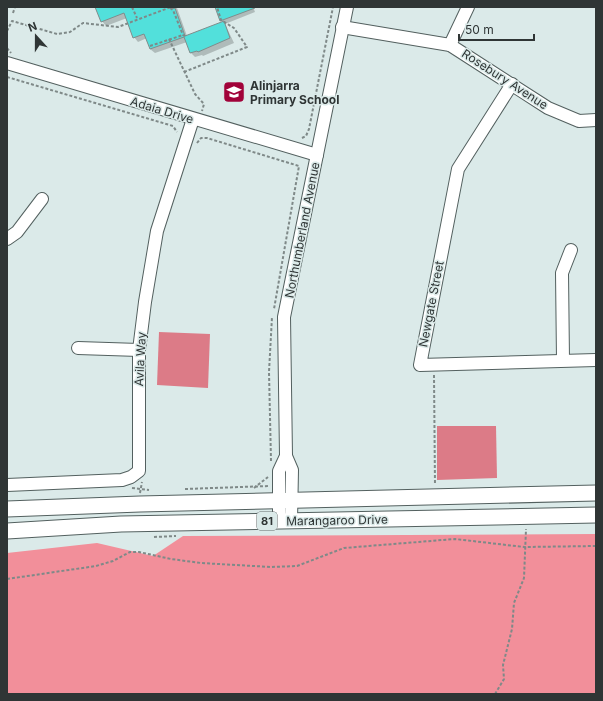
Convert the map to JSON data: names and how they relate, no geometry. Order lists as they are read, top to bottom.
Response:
{
  "streets": {
    "main road": ["Marangaroo Drive", "81"],
    "street": [
      "Rosebury Avenue",
      "Adaia Drive",
      "Northumberland Avenue",
      "Newgate Street",
      "Avila Way"
    ]
  },
  "crossings": [
    ["Rosebury Avenue", "Northumberland Avenue"],
    ["Rosebury Avenue", "Newgate Street"],
    ["Adaia Drive", "Northumberland Avenue"],
    ["Adaia Drive", "Avila Way"],
    ["Northumberland Avenue", "Marangaroo Drive"]
  ],
  "places": {
    "school or university": ["Alinjarra Primary School"]
  },
  "scale_bar": "50 m",
  "north": "top"
}
